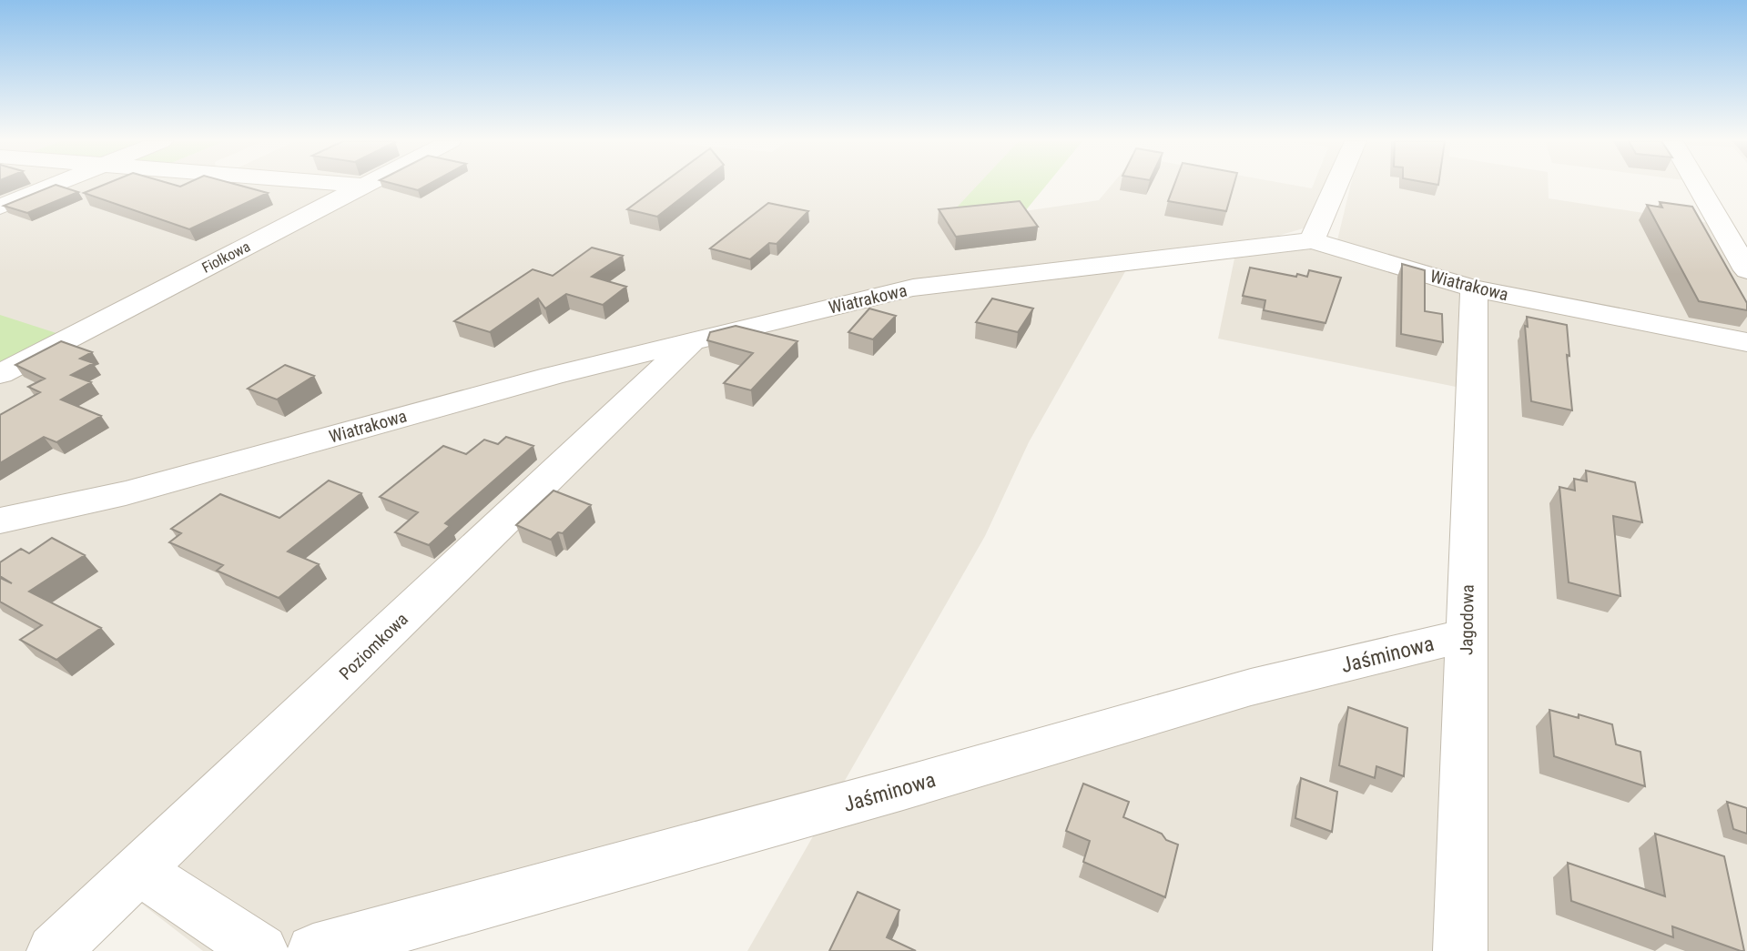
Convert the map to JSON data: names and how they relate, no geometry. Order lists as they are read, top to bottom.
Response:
{
  "streets": {
    "street": [
      "Fiołkowa",
      "Wiatrakowa",
      "Jagodowa",
      "Poziomkowa",
      "Jaśminowa"
    ]
  },
  "crossings": [
    ["Wiatrakowa", "Jagodowa"],
    ["Wiatrakowa", "Poziomkowa"],
    ["Jagodowa", "Jaśminowa"]
  ]
}
